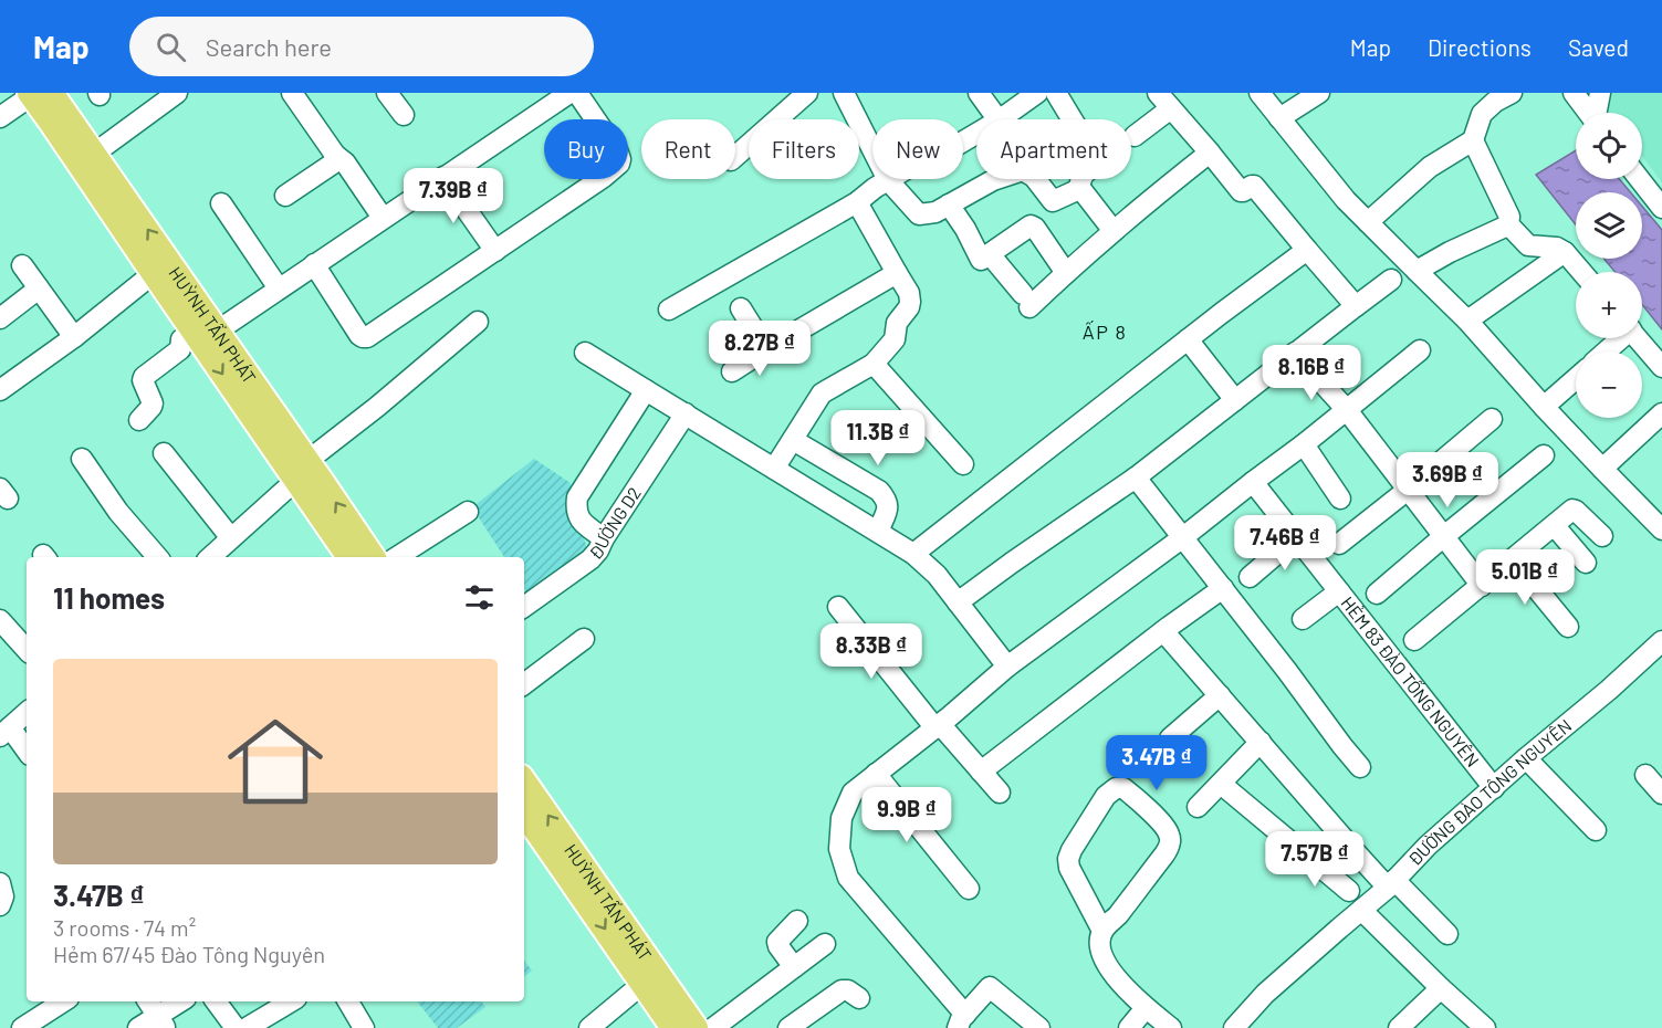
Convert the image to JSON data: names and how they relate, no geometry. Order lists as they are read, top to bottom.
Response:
{
  "streets": {
    "main road": ["HUỲNH TẤN PHÁT"],
    "street": ["ĐƯỜNG D2", "HẺM 83 ĐÀO TỐNG NGUYÊN", "ĐƯỜNG ĐÀO TÔNG NGUYÊN"]
  },
  "crossings": [
    ["HẺM 83 ĐÀO TỐNG NGUYÊN", "ĐƯỜNG ĐÀO TÔNG NGUYÊN"]
  ],
  "districts": ["ẤP 8"],
  "page": {
    "header": "Map",
    "search": "Search here",
    "nav": ["Map", "Directions", "Saved"],
    "map_buttons": ["+", "−"],
    "chip": [
      "Buy",
      "Rent",
      "Filters",
      "New",
      "Apartment"
    ],
    "price": [
      "7.39B ₫",
      "8.27B ₫",
      "8.16B ₫",
      "11.3B ₫",
      "3.69B ₫",
      "7.46B ₫",
      "5.01B ₫",
      "8.33B ₫",
      "3.47B ₫",
      "9.9B ₫",
      "7.57B ₫"
    ],
    "heading": "11 homes",
    "list": [
      {
        "name": "3.47B ₫",
        "note": "3 rooms · 74 m² · Hẻm 67/45 Đào Tông Nguyên"
      }
    ]
  }
}
